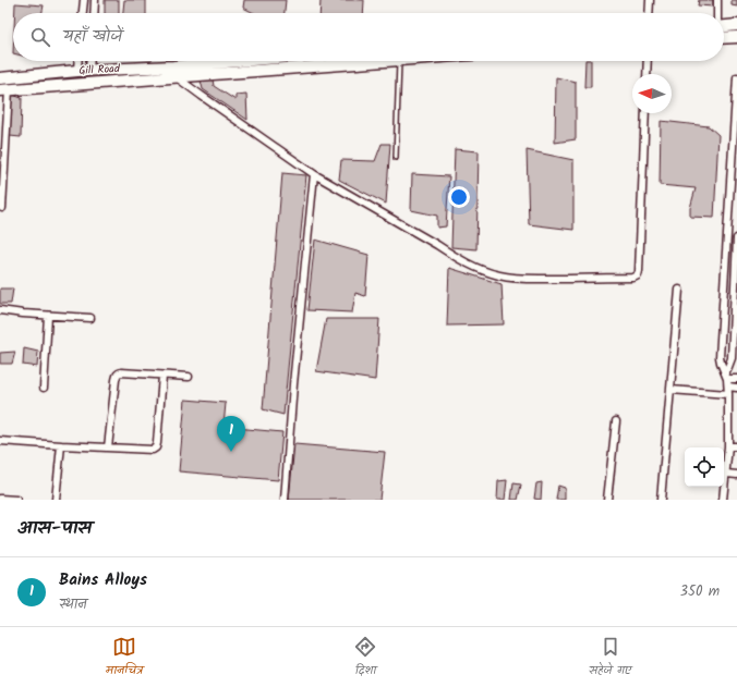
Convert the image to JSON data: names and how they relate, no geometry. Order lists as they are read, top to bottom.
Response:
{
  "streets": {
    "main road": ["Gill Road"]
  },
  "north": "left",
  "page": {
    "search": "यहाँ खोजें",
    "pins": "1",
    "heading": "आस-पास",
    "list": [
      {
        "mark": "1",
        "name": "Bains Alloys",
        "note": "स्थान",
        "value": "350 m"
      }
    ],
    "nav": ["मानचित्र", "दिशा", "सहेजे गए"]
  }
}
